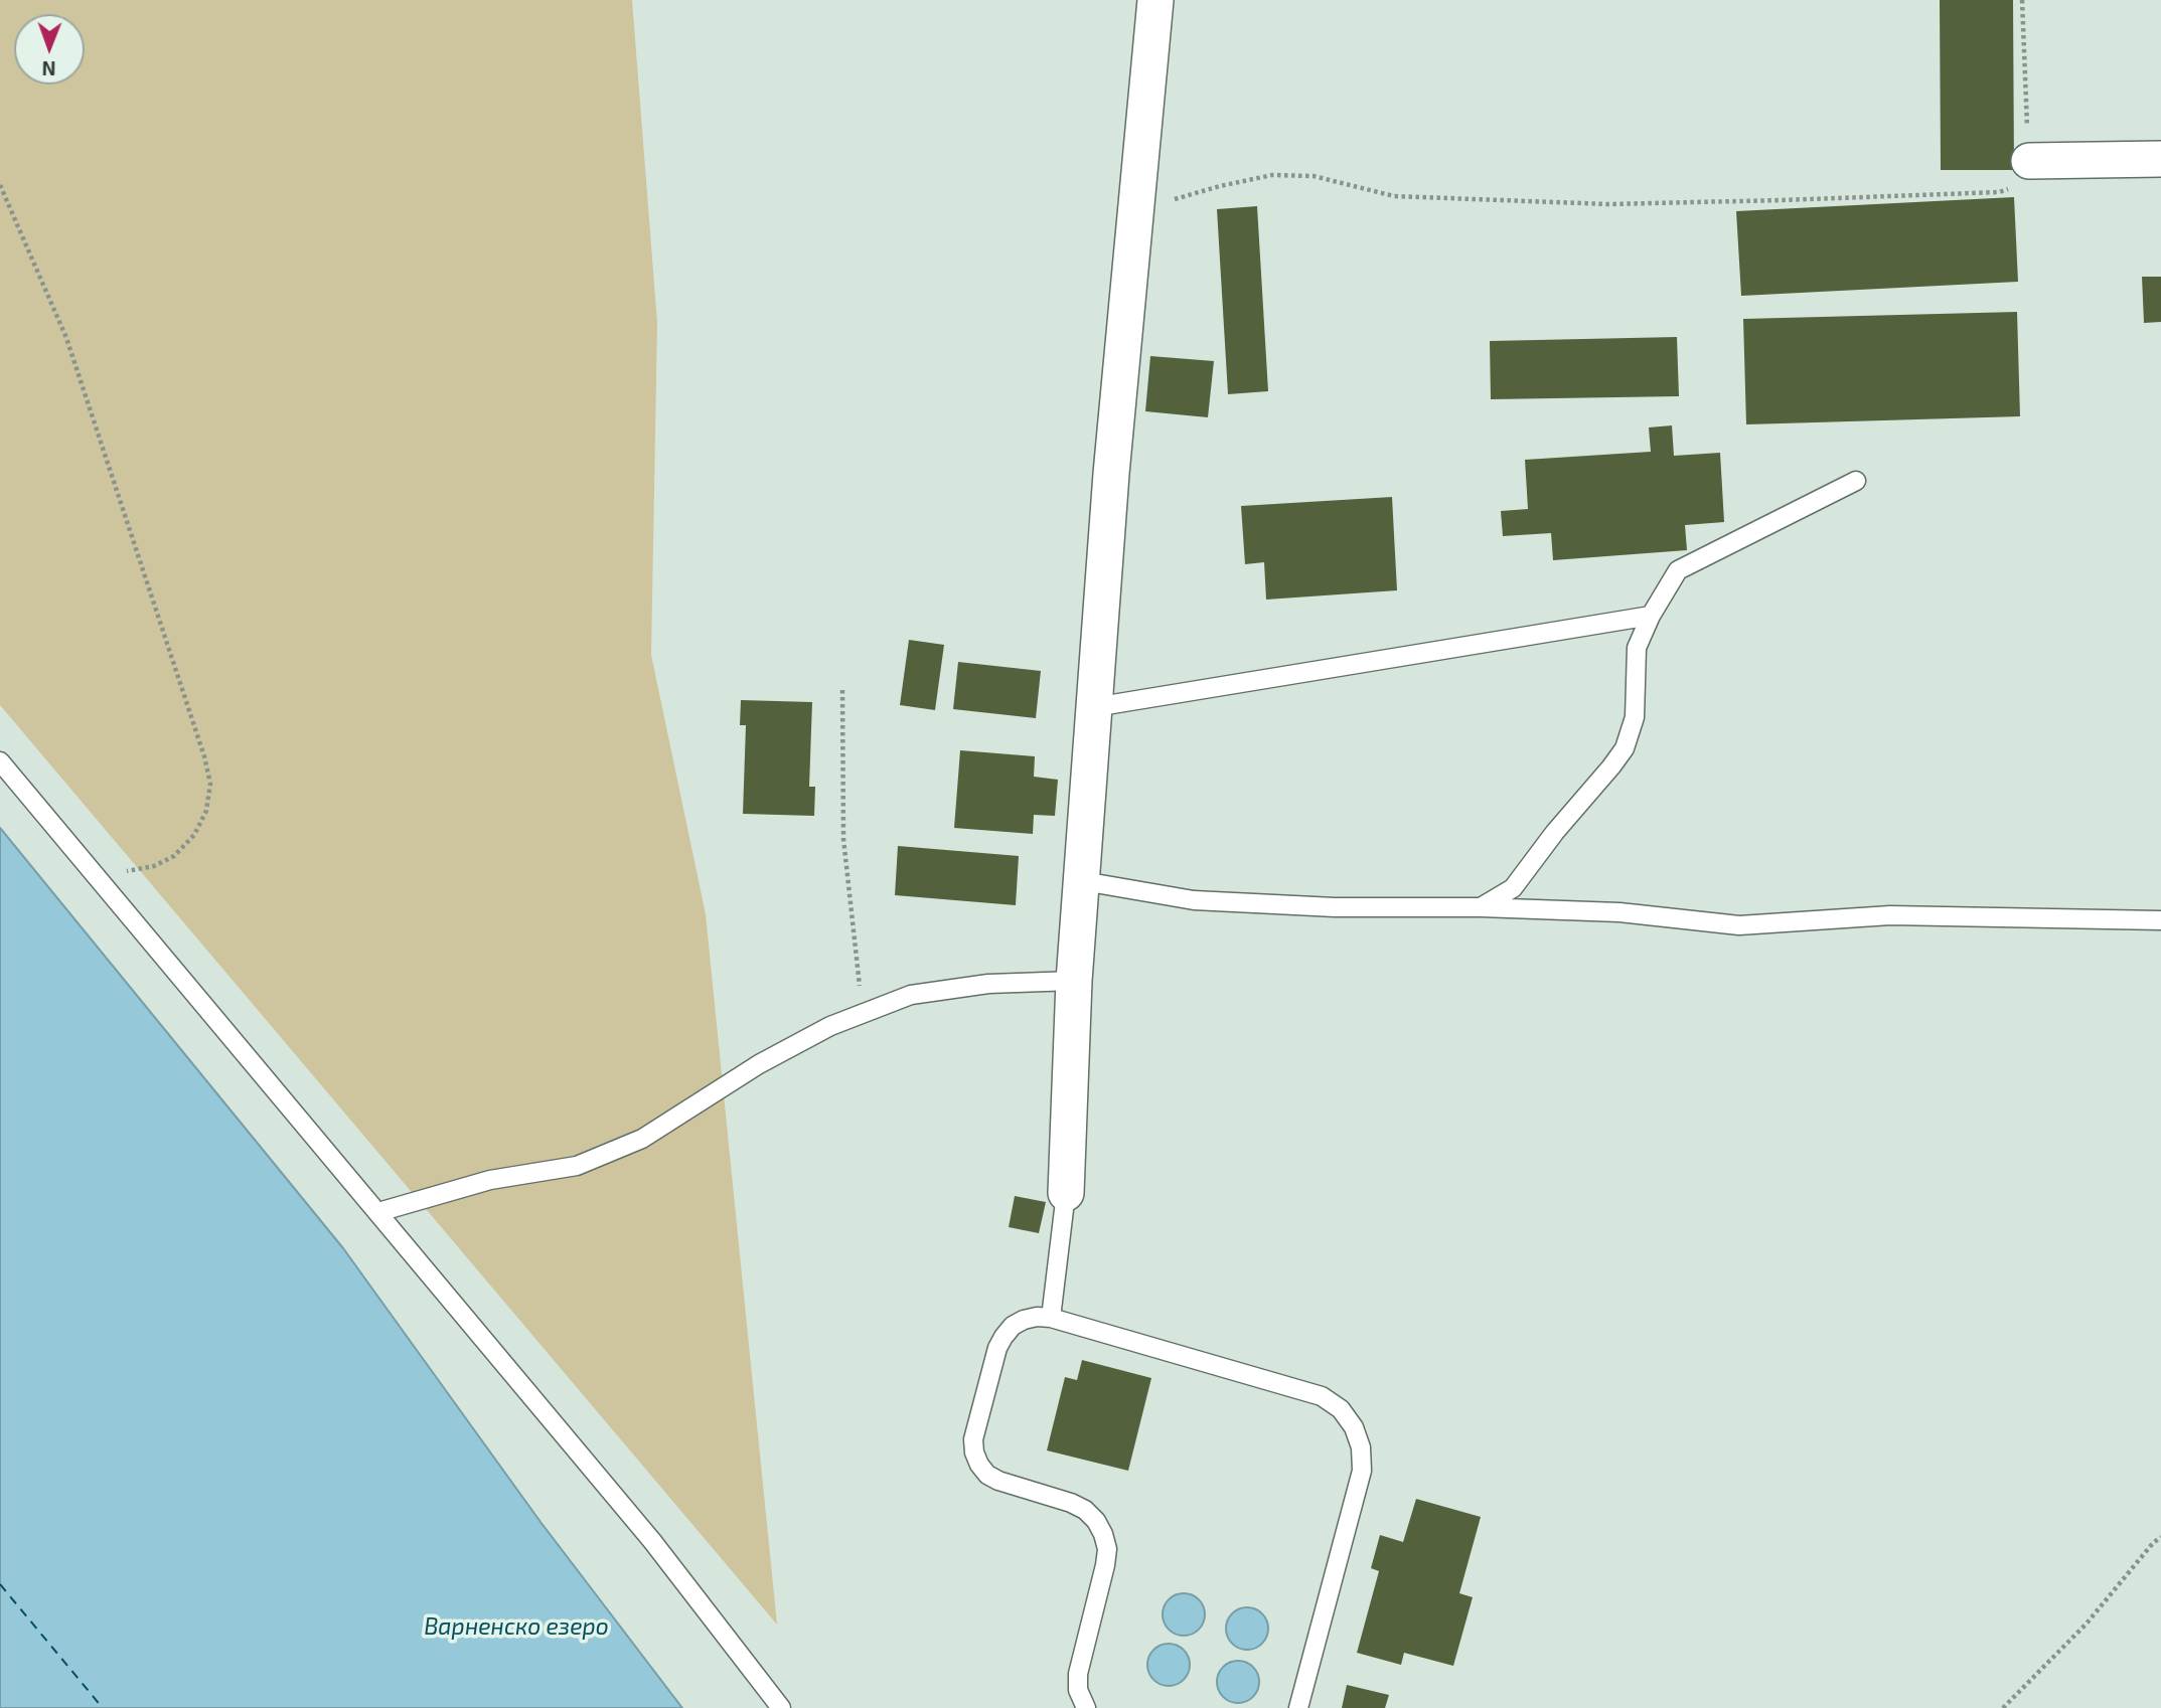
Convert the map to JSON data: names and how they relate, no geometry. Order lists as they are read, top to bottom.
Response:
{
  "water": ["Варненско езеро"],
  "north": "bottom"
}
